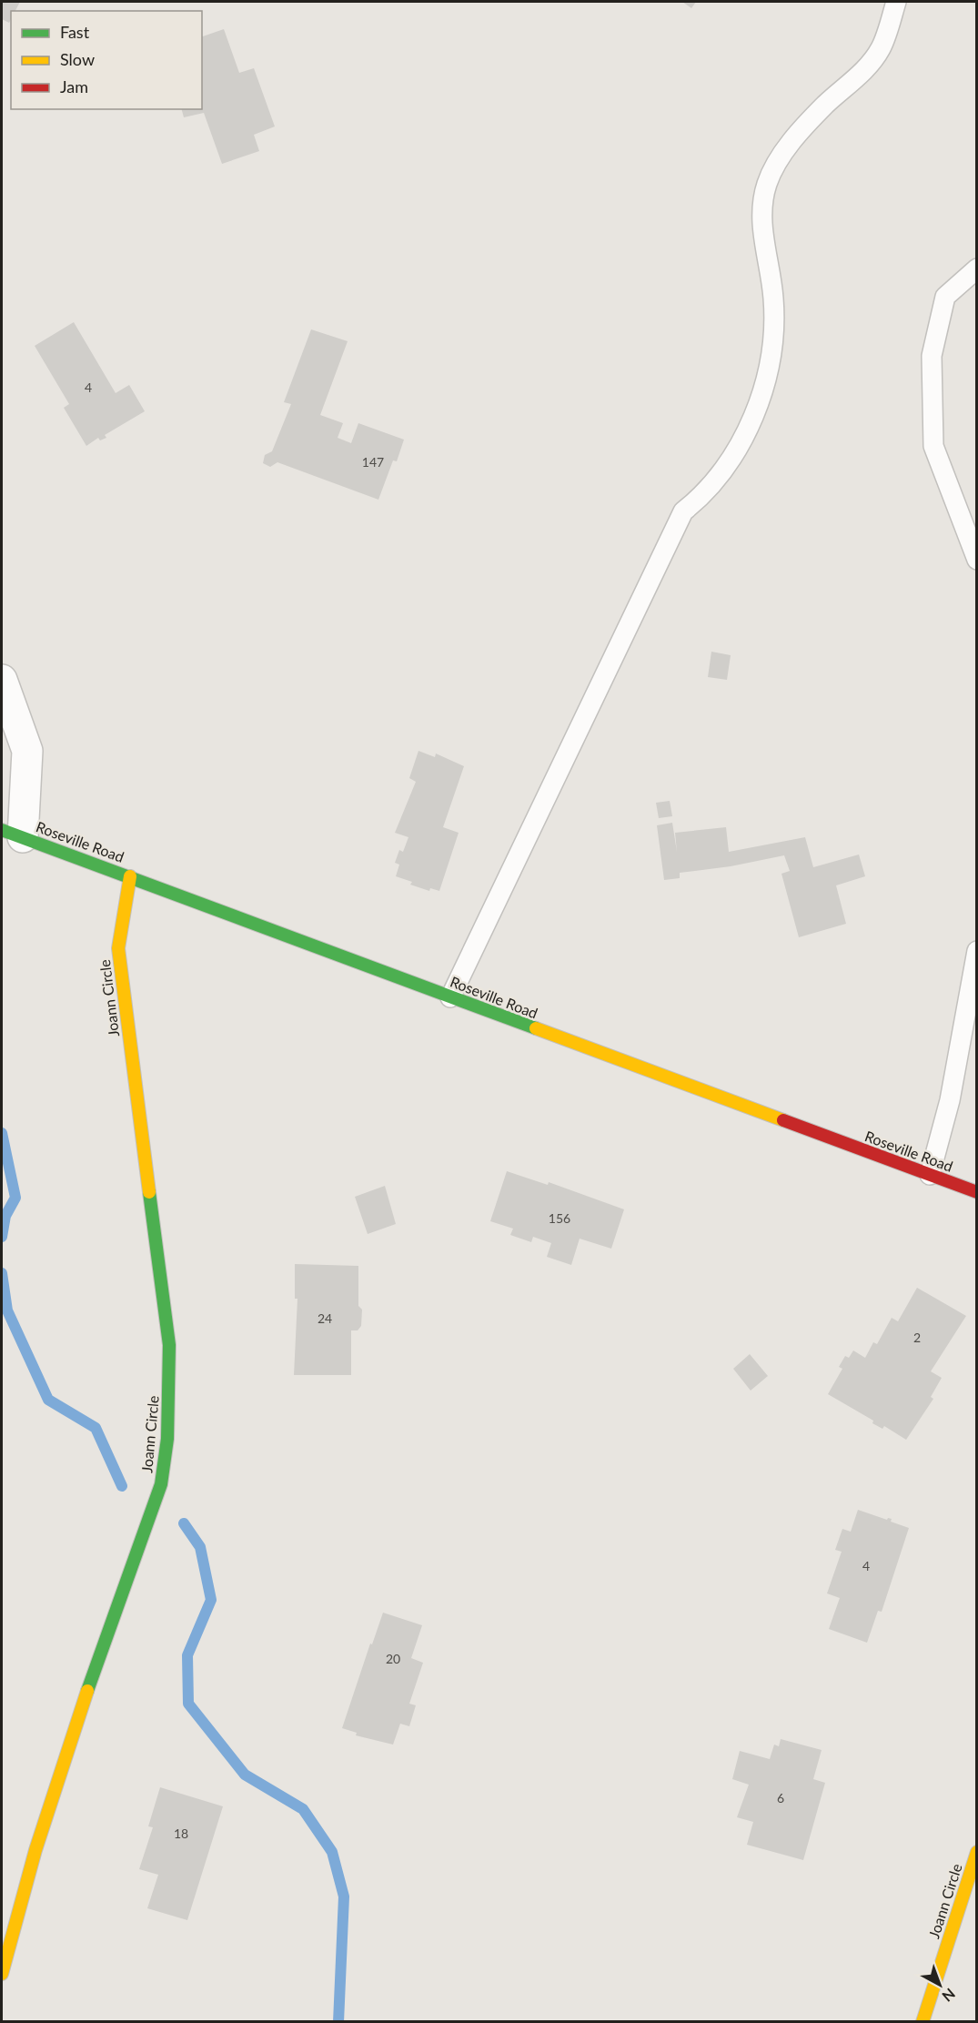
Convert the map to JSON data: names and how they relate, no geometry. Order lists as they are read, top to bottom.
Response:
{
  "streets": {
    "street": ["Roseville Road", "Joann Circle"]
  },
  "crossings": [
    ["Roseville Road", "Joann Circle"]
  ],
  "house_numbers": [
    "4",
    "147",
    "156",
    "24",
    "2",
    "4",
    "20",
    "6",
    "18"
  ],
  "legend": ["Fast", "Slow", "Jam"],
  "north": "bottom right"
}
